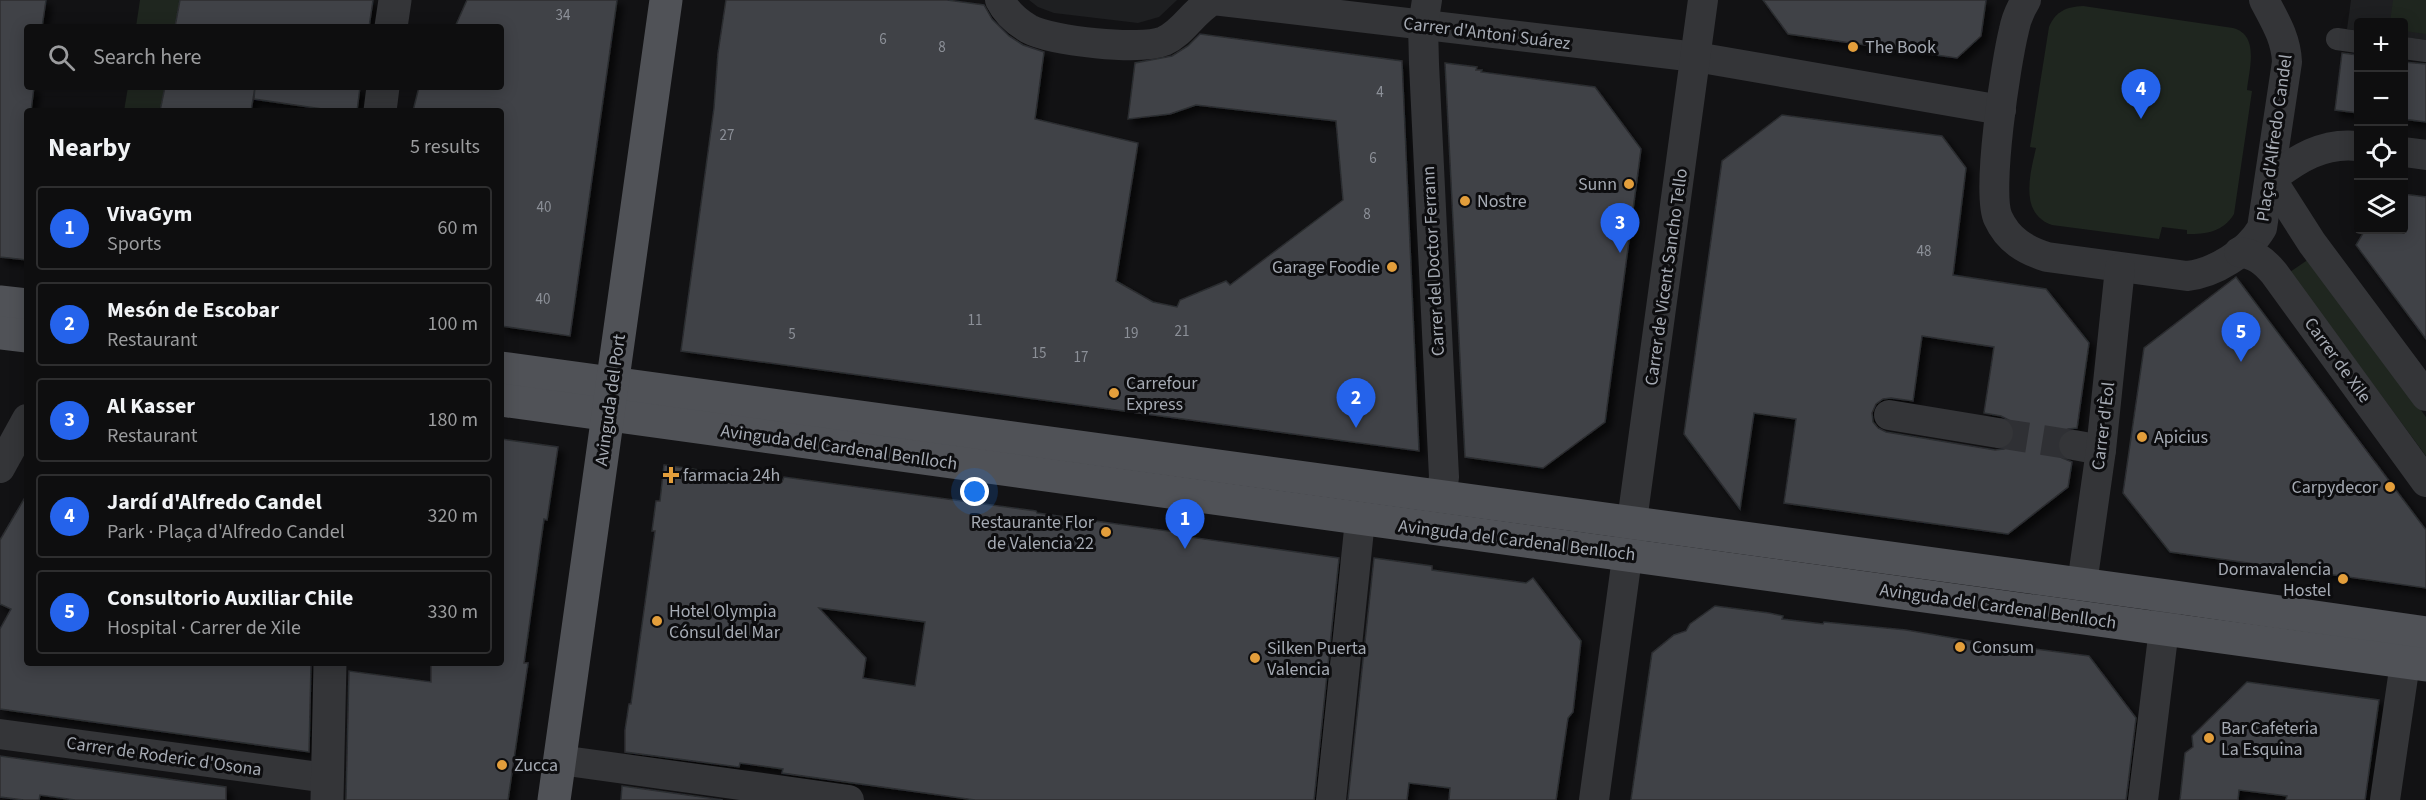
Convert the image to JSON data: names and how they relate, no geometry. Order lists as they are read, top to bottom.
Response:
{
  "streets": {
    "main road": ["Avinguda del Port", "Avinguda del Cardenal Benlloch"],
    "street": [
      "Carrer d'Antoni Suárez",
      "Plaça d'Alfredo Candel",
      "Carrer del Doctor Ferrann",
      "Carrer de Vicent Sancho Tello",
      "Carrer de Xile",
      "Carrer d'Èol",
      "Carrer de Roderic d'Osona"
    ]
  },
  "crossings": [
    ["Carrer d'Antoni Suárez", "Plaça d'Alfredo Candel"],
    ["Carrer d'Antoni Suárez", "Carrer del Doctor Ferrann"],
    ["Carrer d'Antoni Suárez", "Carrer de Vicent Sancho Tello"],
    ["Plaça d'Alfredo Candel", "Carrer de Xile"],
    ["Plaça d'Alfredo Candel", "Carrer d'Èol"],
    ["Carrer del Doctor Ferrann", "Avinguda del Cardenal Benlloch"],
    ["Carrer de Vicent Sancho Tello", "Avinguda del Cardenal Benlloch"],
    ["Avinguda del Port", "Avinguda del Cardenal Benlloch"],
    ["Carrer d'Èol", "Avinguda del Cardenal Benlloch"]
  ],
  "places": {
    "other": [
      "The Book",
      "Sunn",
      "Nostre",
      "Garage Foodie",
      "Carrefour Express",
      "Apicius",
      "Carpydecor",
      "Restaurante Flor de Valencia 22",
      "Dormavalencia Hostel",
      "Hotel Olympia Cónsul del Mar",
      "Consum",
      "Silken Puerta Valencia",
      "Bar Cafeteria La Esquina",
      "Zucca"
    ],
    "health": ["farmacia 24h"]
  },
  "house_numbers": [
    "34",
    "6",
    "8",
    "4",
    "27",
    "6",
    "40",
    "8",
    "48",
    "40",
    "11",
    "21",
    "19",
    "5",
    "15",
    "17"
  ],
  "page": {
    "map_buttons": ["+", "−"],
    "search": "Search here",
    "pins": [
      "4",
      "3",
      "5",
      "2",
      "1"
    ],
    "heading": ["Nearby", "5 results"],
    "list": [
      {
        "mark": "1",
        "name": "VivaGym",
        "note": "Sports",
        "value": "60 m"
      },
      {
        "mark": "2",
        "name": "Mesón de Escobar",
        "note": "Restaurant",
        "value": "100 m"
      },
      {
        "mark": "3",
        "name": "Al Kasser",
        "note": "Restaurant",
        "value": "180 m"
      },
      {
        "mark": "4",
        "name": "Jardí d'Alfredo Candel",
        "note": "Park · Plaça d'Alfredo Candel",
        "value": "320 m"
      },
      {
        "mark": "5",
        "name": "Consultorio Auxiliar Chile",
        "note": "Hospital · Carrer de Xile",
        "value": "330 m"
      }
    ]
  }
}
